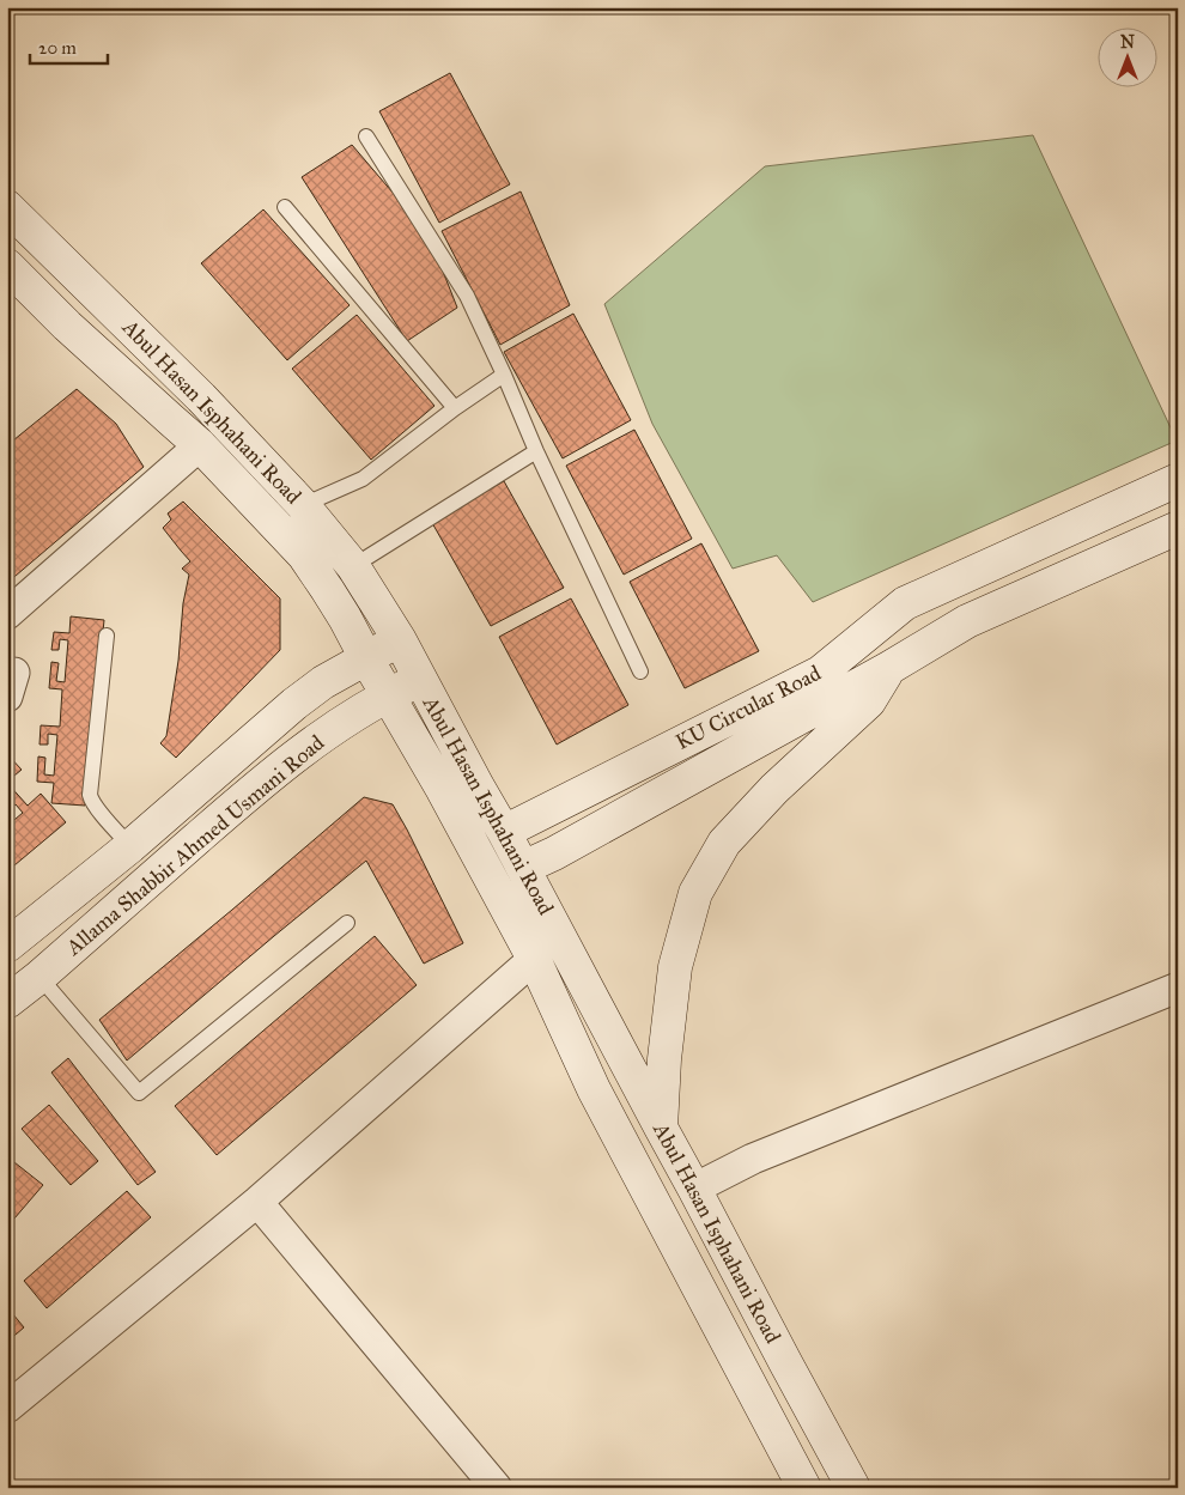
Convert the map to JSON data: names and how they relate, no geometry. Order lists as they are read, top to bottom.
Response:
{
  "streets": {
    "main road": ["Abul Hasan Isphahani Road", "KU Circular Road", "Allama Shabbir Ahmed Usmani Road"]
  },
  "crossings": [
    ["Abul Hasan Isphahani Road", "KU Circular Road"],
    ["Abul Hasan Isphahani Road", "Allama Shabbir Ahmed Usmani Road"]
  ],
  "scale_bar": "20 m",
  "north": "top"
}
